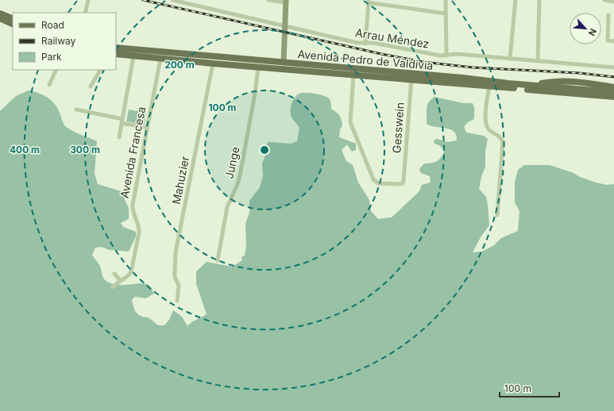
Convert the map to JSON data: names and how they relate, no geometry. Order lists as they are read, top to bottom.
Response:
{
  "streets": {
    "main road": ["Avenida Pedro de Valdivia"],
    "street": [
      "Arrau Méndez",
      "Gesswein",
      "Avenida Francesa",
      "Junge",
      "Mahuzier"
    ]
  },
  "crossings": [
    ["Avenida Pedro de Valdivia", "Gesswein"],
    ["Avenida Pedro de Valdivia", "Avenida Francesa"],
    ["Avenida Pedro de Valdivia", "Junge"],
    ["Avenida Pedro de Valdivia", "Mahuzier"]
  ],
  "legend": ["Road", "Railway", "Park"],
  "scale_bar": "100 m",
  "north": "bottom right",
  "rings": [
    "200 m",
    "100 m",
    "400 m",
    "300 m"
  ]
}
